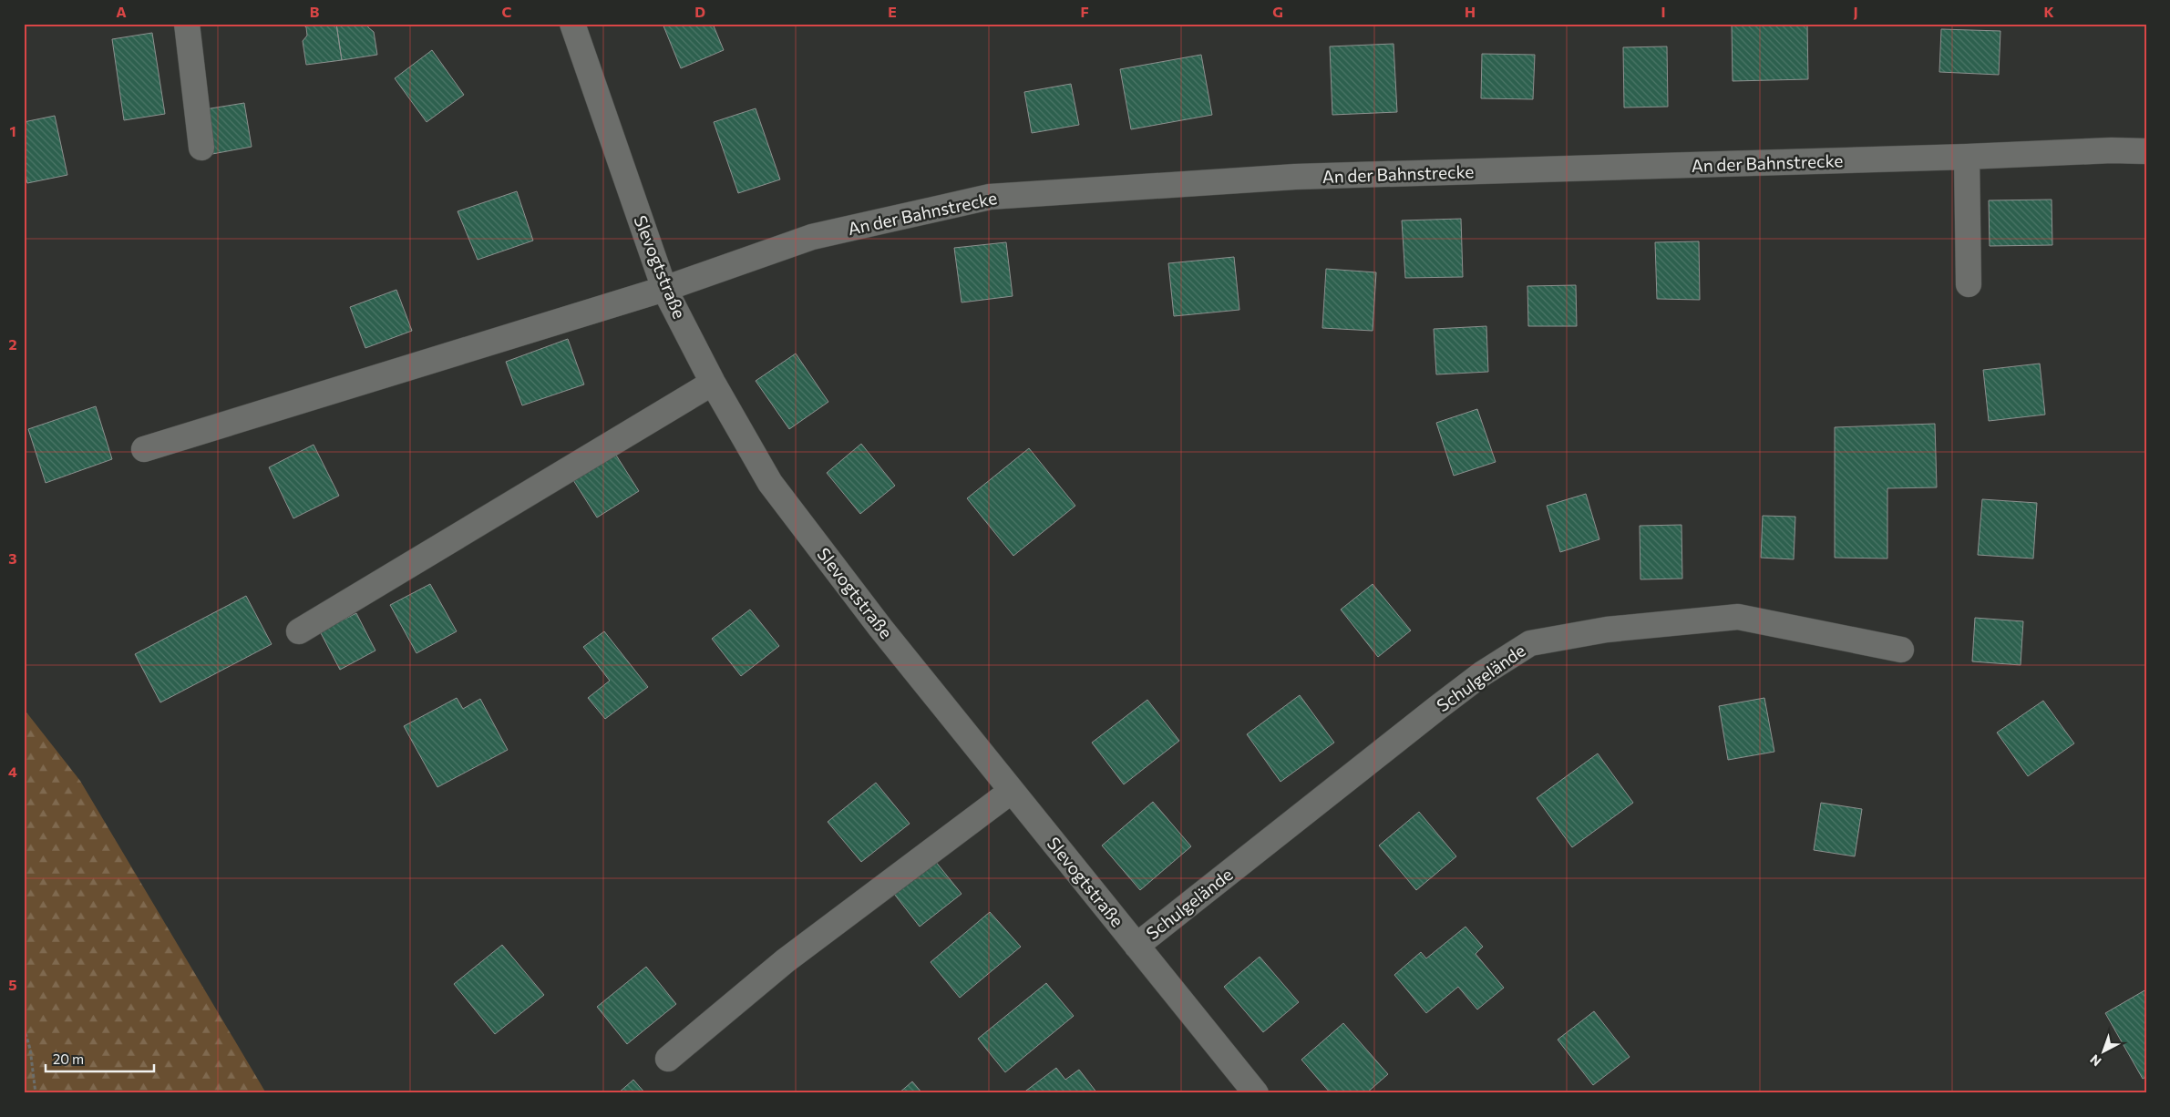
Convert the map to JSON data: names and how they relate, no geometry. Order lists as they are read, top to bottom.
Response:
{
  "streets": {
    "street": ["An der Bahnstrecke", "Slevogtstraße", "Schulgelände"]
  },
  "crossings": [
    ["An der Bahnstrecke", "Slevogtstraße"],
    ["Slevogtstraße", "Schulgelände"]
  ],
  "scale_bar": "20 m",
  "north": "bottom left",
  "grid": {
    "columns": [
      "A",
      "B",
      "C",
      "D",
      "E",
      "F",
      "G",
      "H",
      "I",
      "J",
      "K"
    ],
    "rows": [
      "1",
      "2",
      "3",
      "4",
      "5"
    ]
  }
}
